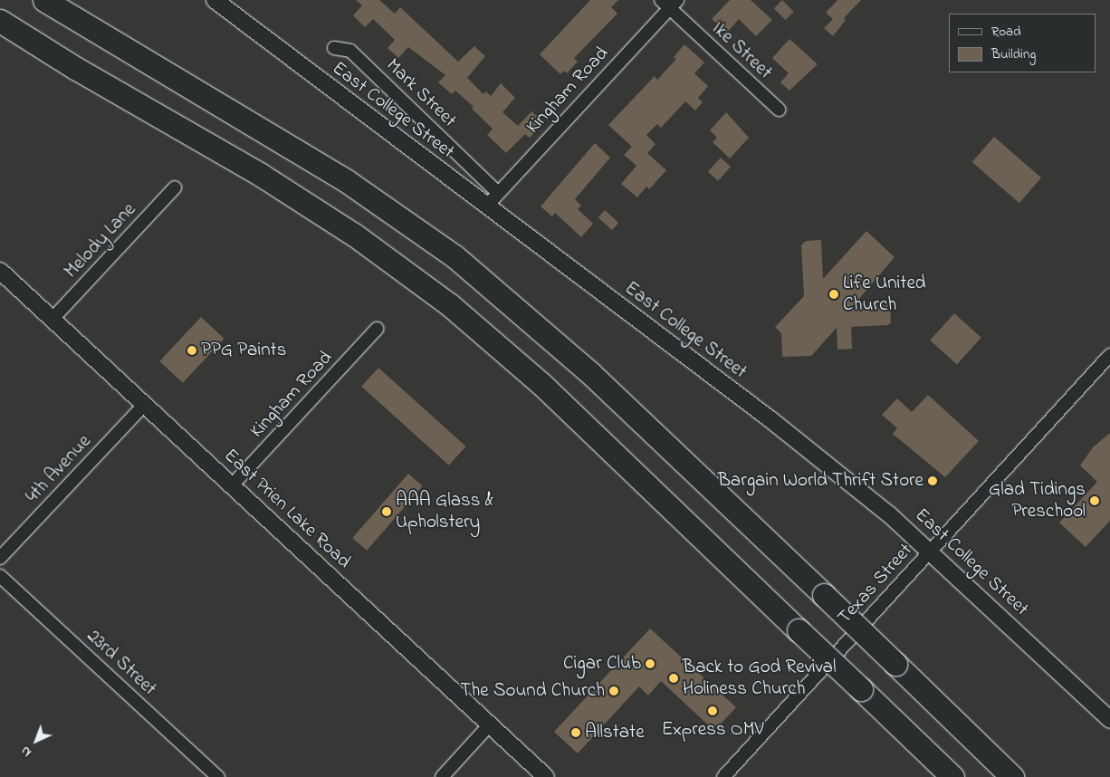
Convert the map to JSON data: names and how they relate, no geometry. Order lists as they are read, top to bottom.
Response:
{
  "streets": {
    "street": [
      "Ike Street",
      "Kingham Road",
      "Mark Street",
      "East College Street",
      "Melody Lane",
      "4th Avenue",
      "East Prien Lake Road",
      "Texas Street",
      "23rd Street"
    ]
  },
  "crossings": [
    ["Ike Street", "Kingham Road"],
    ["Kingham Road", "Mark Street"],
    ["Kingham Road", "East College Street"],
    ["Kingham Road", "East Prien Lake Road"],
    ["East College Street", "Texas Street"],
    ["Melody Lane", "East Prien Lake Road"],
    ["4th Avenue", "East Prien Lake Road"]
  ],
  "places": [
    "Life United Church",
    "PPG Paints",
    "Bargain World Thrift Store",
    "Glad Tidings Preschool",
    "AAA Glass & Upholstery",
    "Cigar Club",
    "Back to God Revival Holiness Church",
    "The Sound Church",
    "Express OMV",
    "Allstate"
  ],
  "legend": ["Road", "Building"],
  "north": "bottom left"
}
